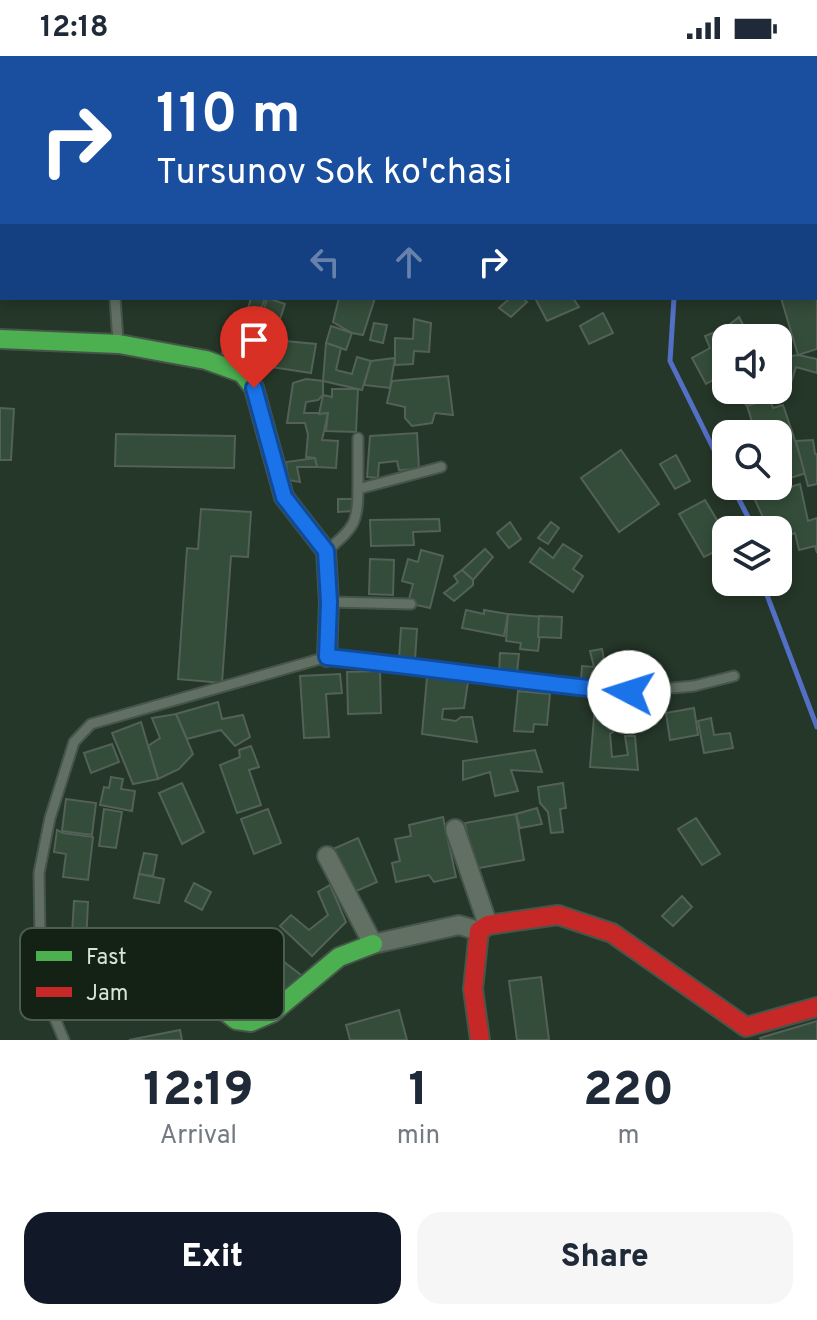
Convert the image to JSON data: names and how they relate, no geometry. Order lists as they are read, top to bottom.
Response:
{
  "legend": ["Fast", "Jam"],
  "page": {
    "status": "12:18",
    "turn": ["110 m", "Tursunov Sok ko'chasi"],
    "eta": [
      "12:19",
      "Arrival",
      "1",
      "min",
      "220",
      "m"
    ],
    "buttons": ["Exit", "Share"]
  }
}
